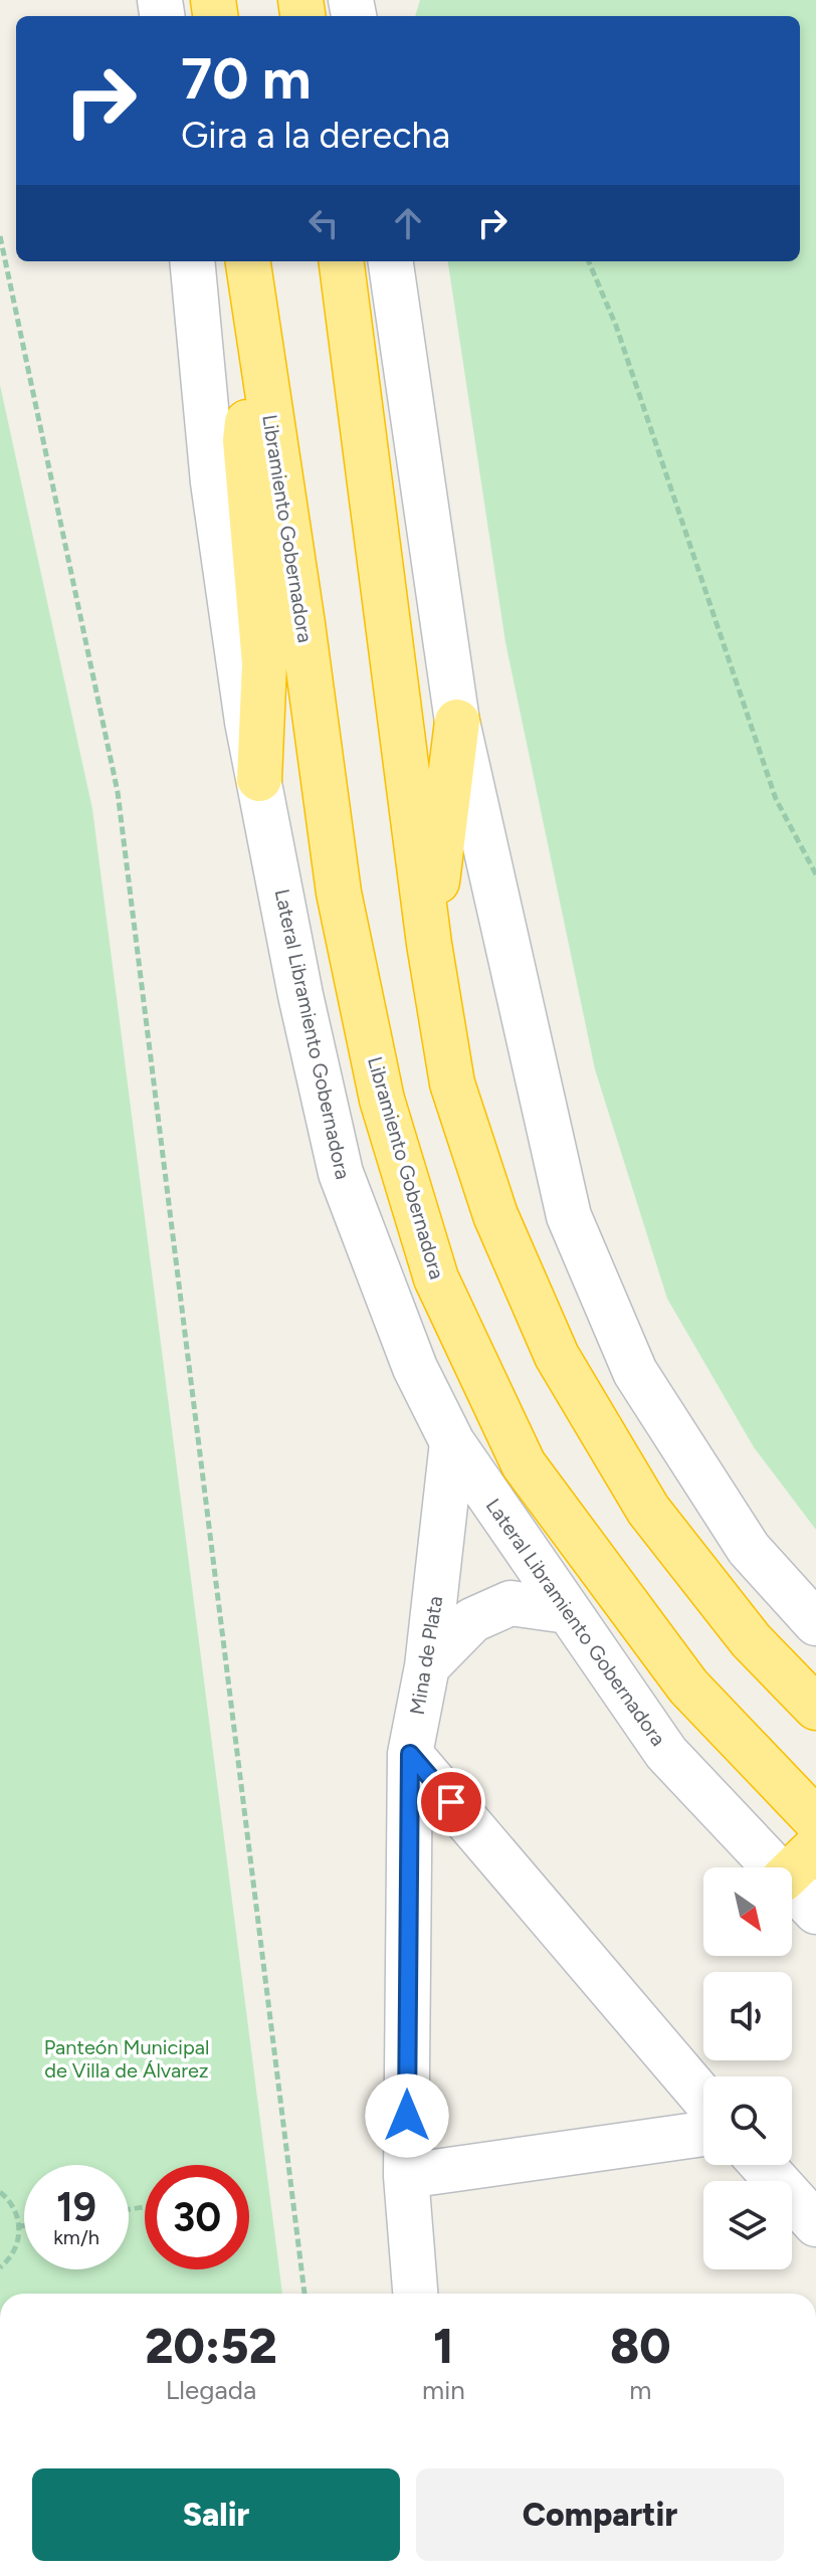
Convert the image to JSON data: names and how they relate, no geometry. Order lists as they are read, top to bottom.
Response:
{
  "streets": {
    "highway": ["Libramiento Gobernadora"],
    "street": ["Lateral Libramiento Gobernadora", "Mina de Plata"]
  },
  "crossings": [
    ["Lateral Libramiento Gobernadora", "Mina de Plata"]
  ],
  "parks": ["Panteón Municipal de Villa de Álvarez"],
  "north": "bottom right",
  "page": {
    "turn": ["70 m", "Gira a la derecha"],
    "speed": "19 km/h",
    "limit": "30",
    "eta": [
      "20:52",
      "Llegada",
      "1",
      "min",
      "80",
      "m"
    ],
    "buttons": ["Salir", "Compartir"]
  }
}
